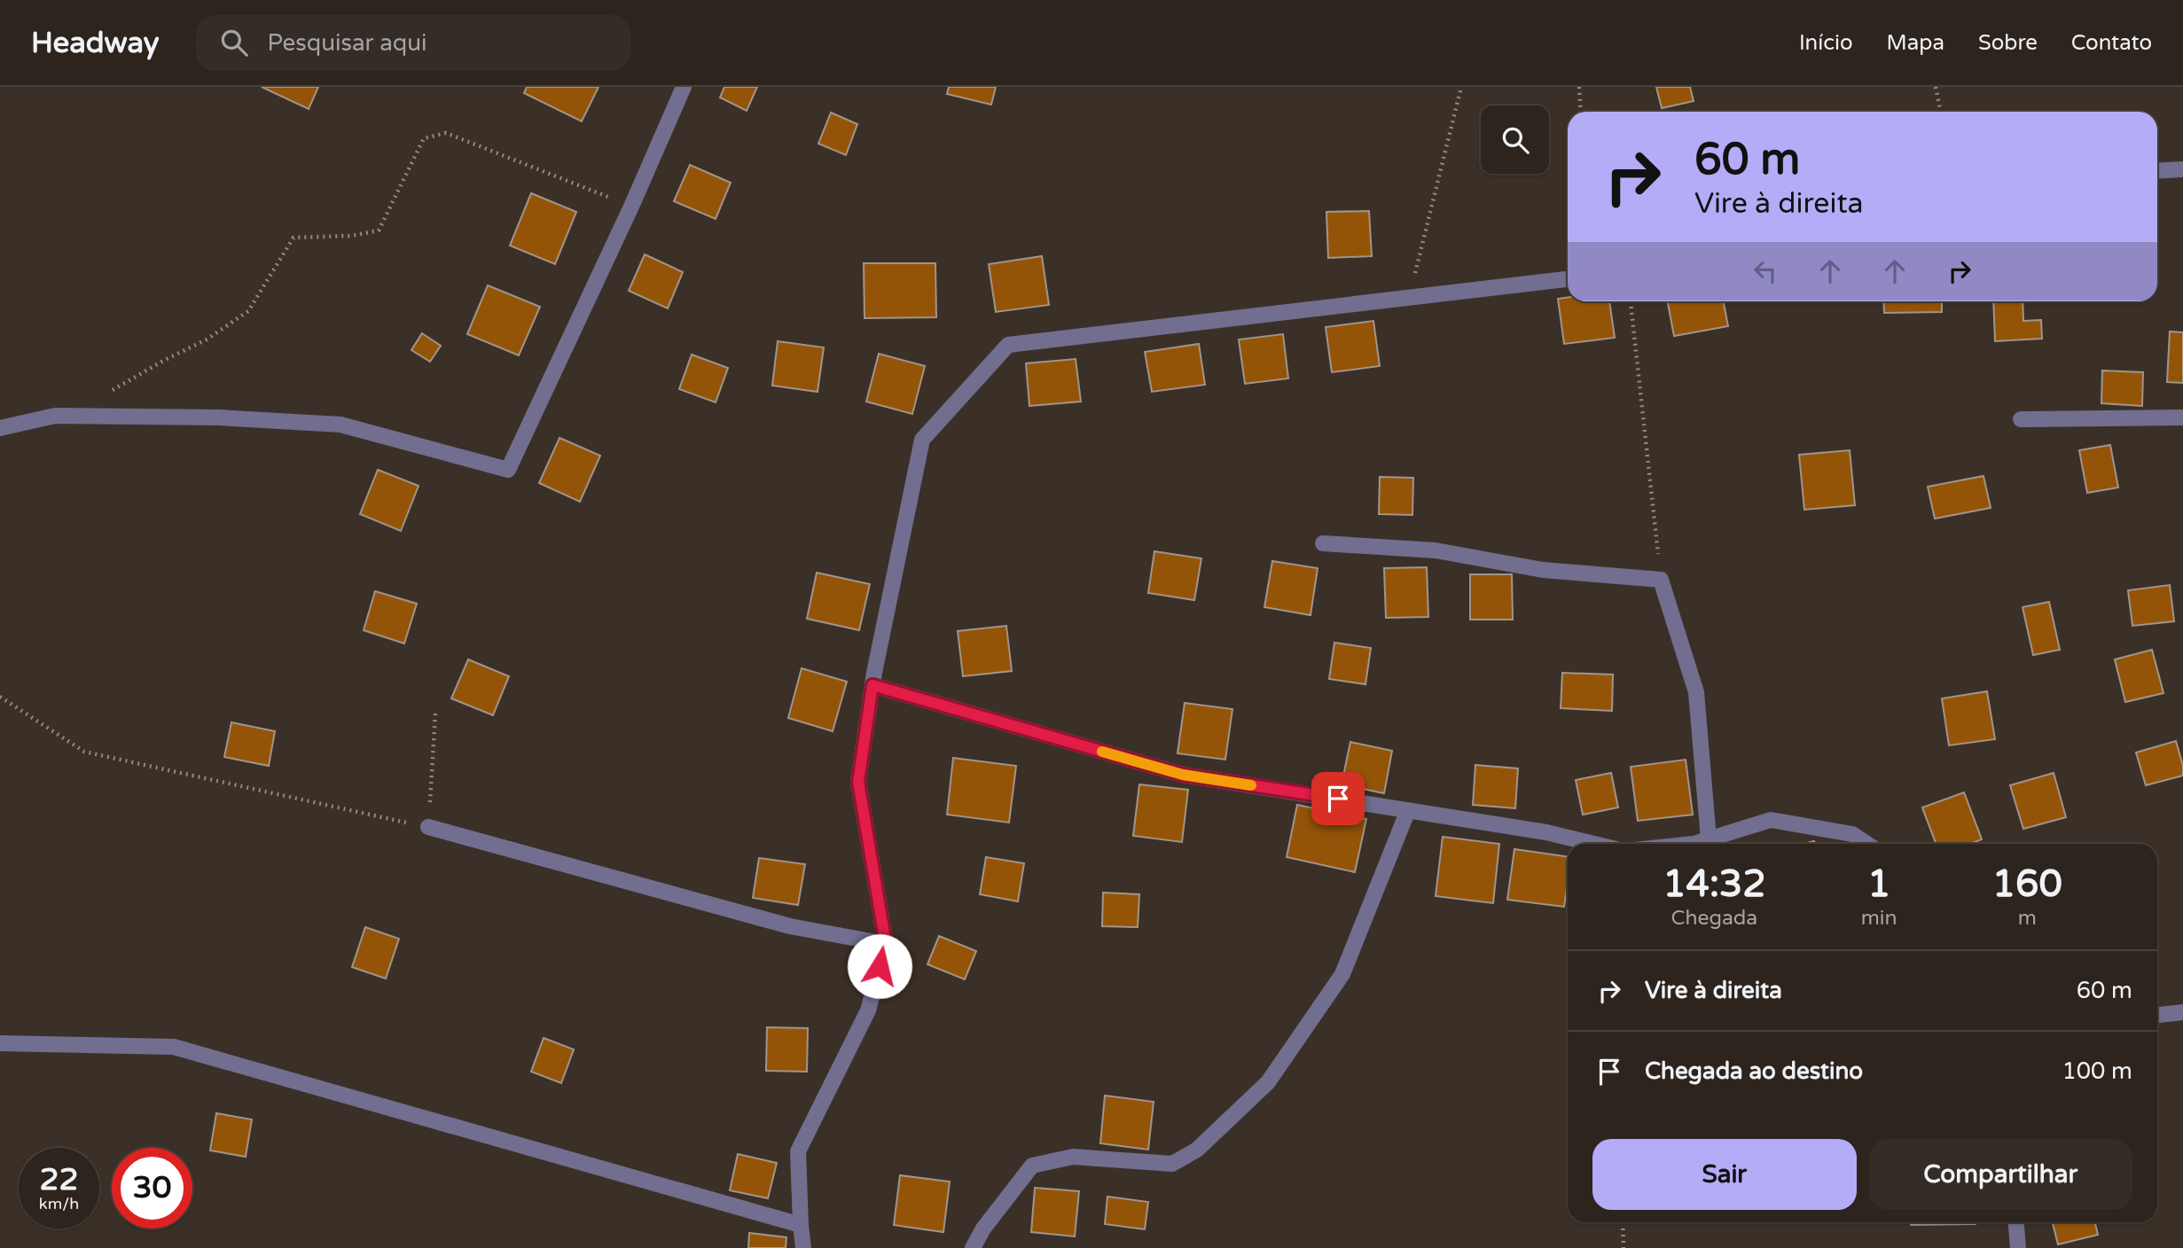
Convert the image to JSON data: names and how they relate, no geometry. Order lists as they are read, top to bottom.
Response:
{
  "page": {
    "header": "Headway",
    "search": "Pesquisar aqui",
    "nav": [
      "Início",
      "Mapa",
      "Sobre",
      "Contato"
    ],
    "turn": ["60 m", "Vire à direita"],
    "eta": [
      "14:32",
      "Chegada",
      "1",
      "min",
      "160",
      "m"
    ],
    "list": [
      {
        "name": "Vire à direita",
        "value": "60 m"
      },
      {
        "name": "Chegada ao destino",
        "value": "100 m"
      }
    ],
    "buttons": ["Sair", "Compartilhar"],
    "speed": "22 km/h",
    "limit": "30"
  }
}
